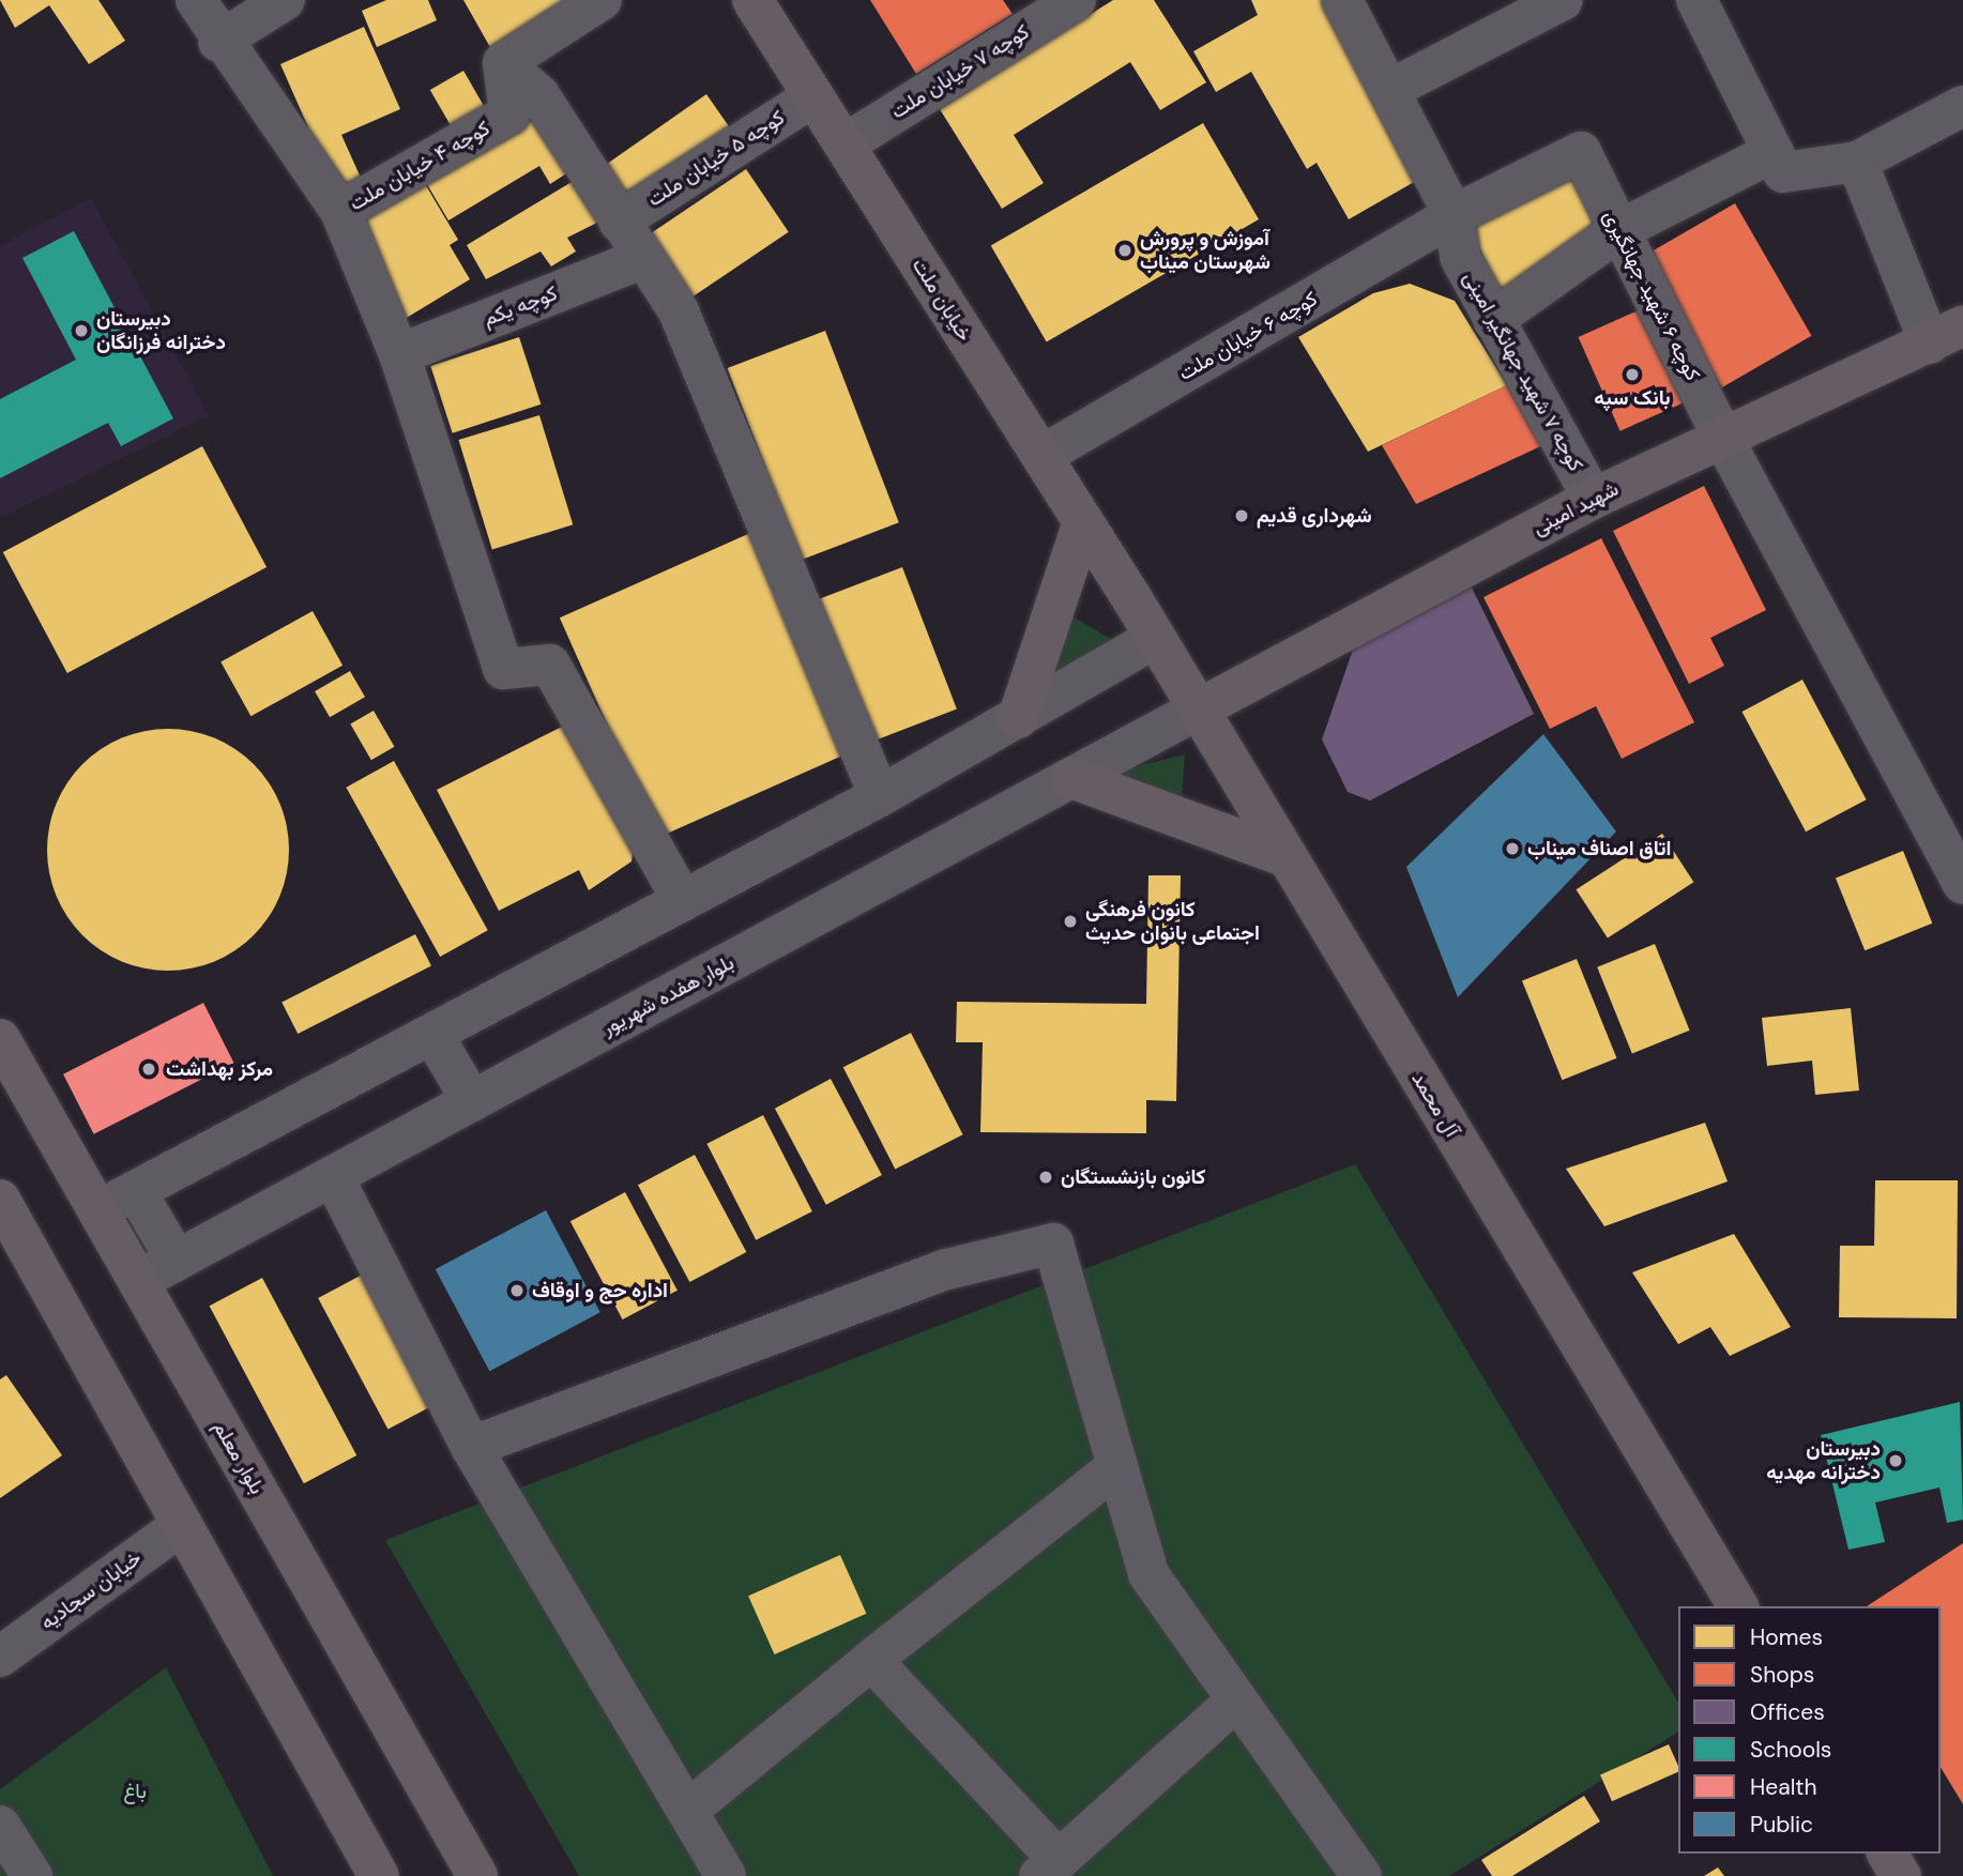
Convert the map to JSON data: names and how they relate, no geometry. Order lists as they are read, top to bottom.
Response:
{
  "streets": {
    "main road": [
      "خیابان ملت",
      "شهید امینی",
      "آل محمد",
      "بلوار معلم"
    ],
    "street": [
      "کوچه ۷ خیابان ملت",
      "کوچه ۵ خیابان ملت",
      "کوچه ۴ خیابان ملت",
      "کوچه ۶ شهید جهانگیری",
      "کوچه یکم",
      "کوچه ۶ خیابان ملت",
      "کوچه ۷ شهید جهانگیر امینی",
      "بلوار هفده شهریور",
      "خیابان سجادیه"
    ]
  },
  "crossings": [
    ["کوچه ۷ خیابان ملت", "خیابان ملت"],
    ["کوچه ۵ خیابان ملت", "خیابان ملت"],
    ["کوچه ۶ شهید جهانگیری", "کوچه ۶ خیابان ملت"],
    ["کوچه ۶ شهید جهانگیری", "شهید امینی"],
    ["خیابان ملت", "کوچه ۶ خیابان ملت"],
    ["خیابان ملت", "آل محمد"],
    ["کوچه ۶ خیابان ملت", "کوچه ۷ شهید جهانگیر امینی"],
    ["کوچه ۷ شهید جهانگیر امینی", "شهید امینی"],
    ["شهید امینی", "بلوار هفده شهریور"],
    ["شهید امینی", "آل محمد"],
    ["بلوار هفده شهریور", "آل محمد"],
    ["بلوار هفده شهریور", "بلوار معلم"]
  ],
  "parks": ["باغ"],
  "places": [
    "آموزش و پرورش شهرستان میناب",
    "دبیرستان دخترانه فرزانگان",
    "بانک سپه",
    "شهرداری قدیم",
    "اتاق اصناف میناب",
    "کانون فرهنگی اجتماعی بانوان حدیث",
    "مرکز بهداشت",
    "کانون بازنشستگان",
    "اداره حج و اوقاف",
    "دبیرستان دخترانه مهدیه"
  ],
  "legend": [
    "Homes",
    "Shops",
    "Offices",
    "Schools",
    "Health",
    "Public"
  ]
}
